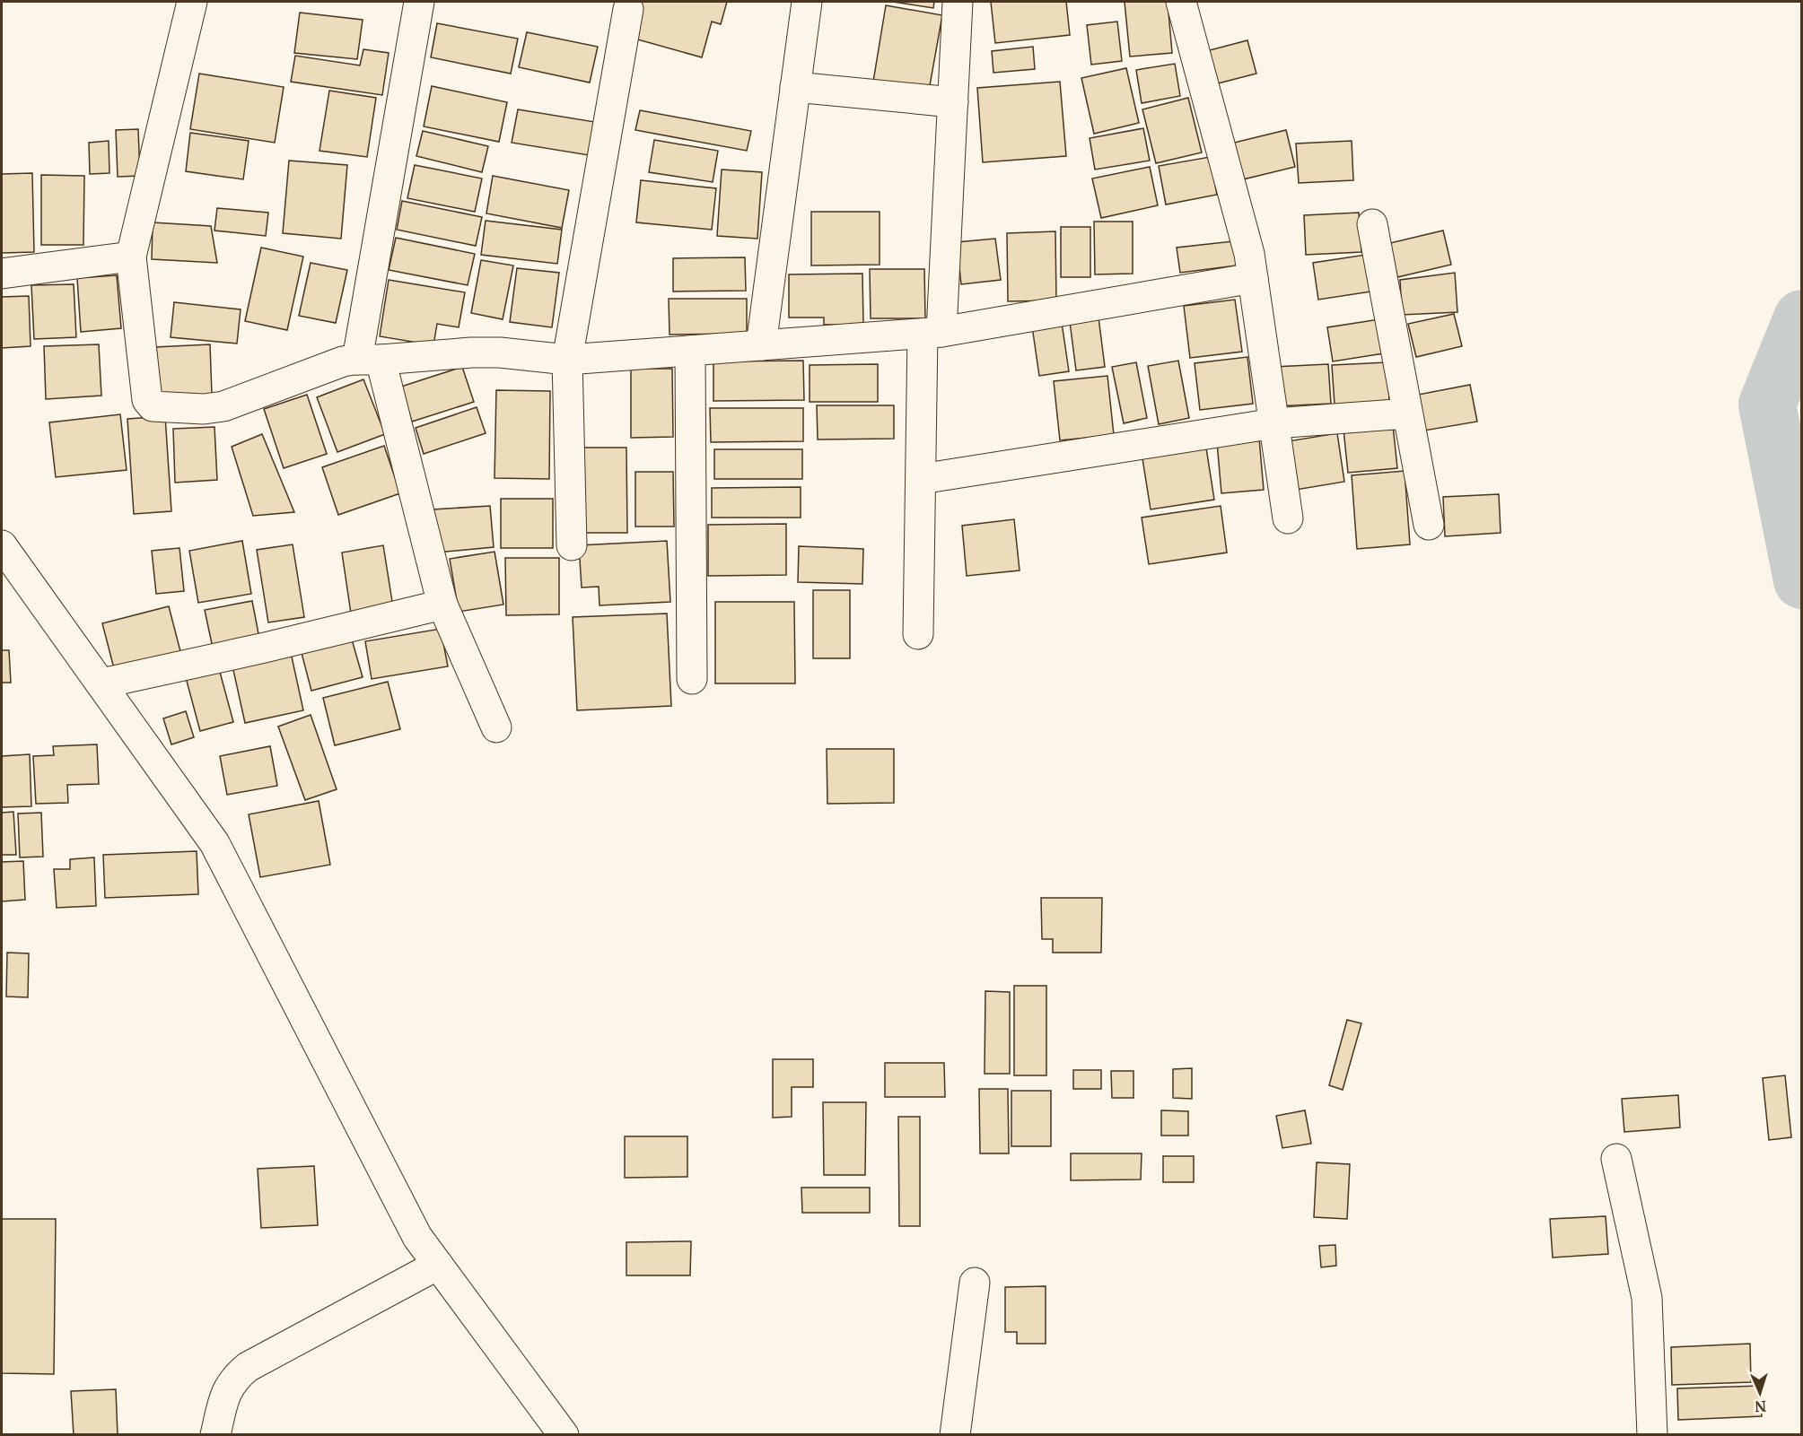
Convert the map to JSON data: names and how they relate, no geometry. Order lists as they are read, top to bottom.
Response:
{
  "north": "bottom"
}
